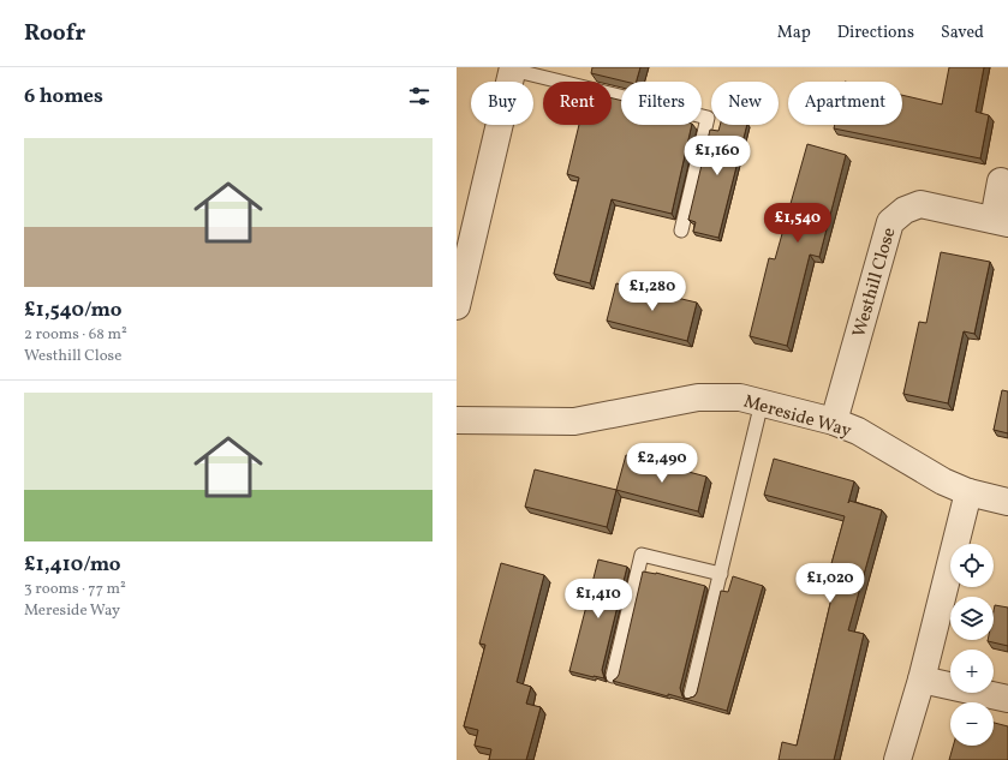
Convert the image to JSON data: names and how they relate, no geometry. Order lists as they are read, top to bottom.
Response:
{
  "streets": {
    "street": ["Westhill Close", "Mereside Way"]
  },
  "crossings": [
    ["Westhill Close", "Mereside Way"]
  ],
  "page": {
    "header": "Roofr",
    "nav": ["Map", "Directions", "Saved"],
    "heading": "6 homes",
    "chip": [
      "Buy",
      "Rent",
      "Filters",
      "New",
      "Apartment"
    ],
    "list": [
      {
        "name": "£1,540/mo",
        "note": "2 rooms · 68 m² · Westhill Close"
      },
      {
        "name": "£1,410/mo",
        "note": "3 rooms · 77 m² · Mereside Way"
      }
    ],
    "price": [
      "£1,160",
      "£1,540",
      "£1,280",
      "£2,490",
      "£1,020",
      "£1,410"
    ],
    "map_buttons": ["+", "−"]
  }
}
